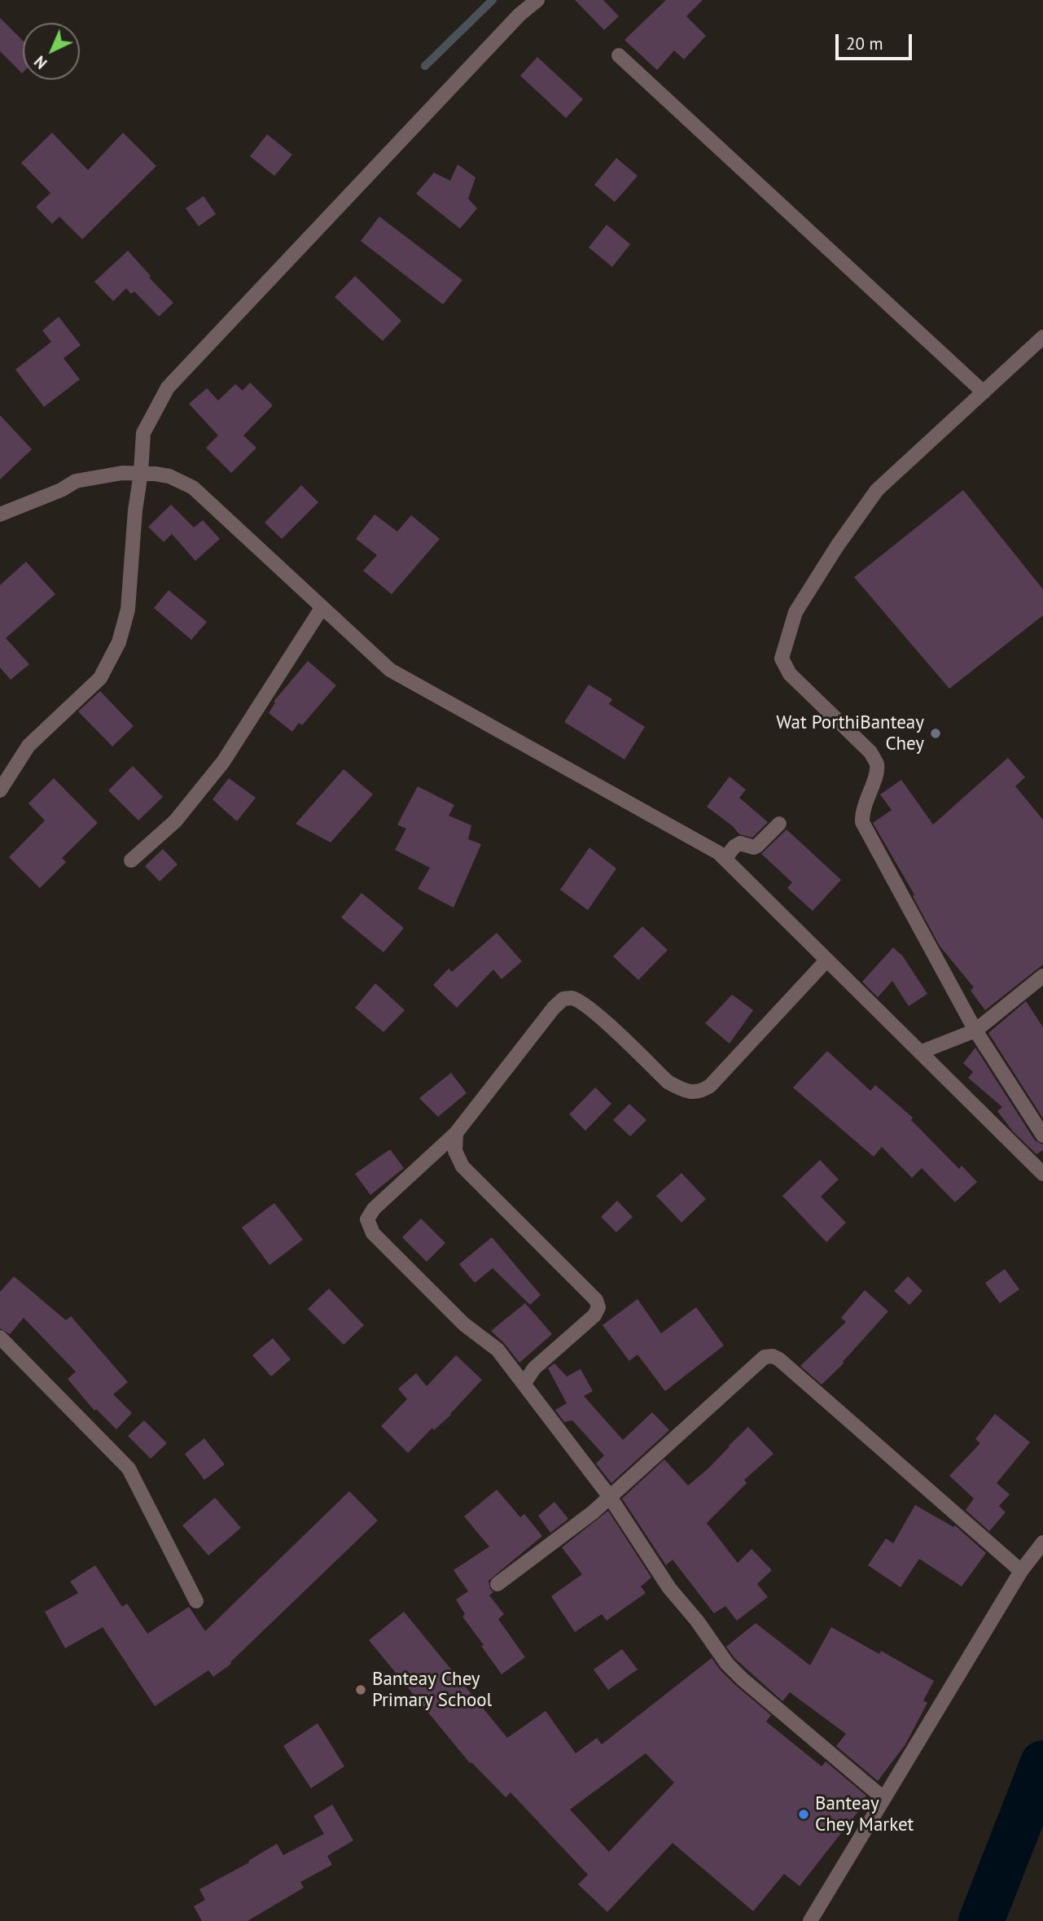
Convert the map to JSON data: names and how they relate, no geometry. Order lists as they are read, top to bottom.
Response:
{
  "places": ["Wat PorthiBanteay Chey", "Banteay Chey Primary School", "Banteay Chey Market"],
  "scale_bar": "20 m",
  "north": "bottom left"
}
